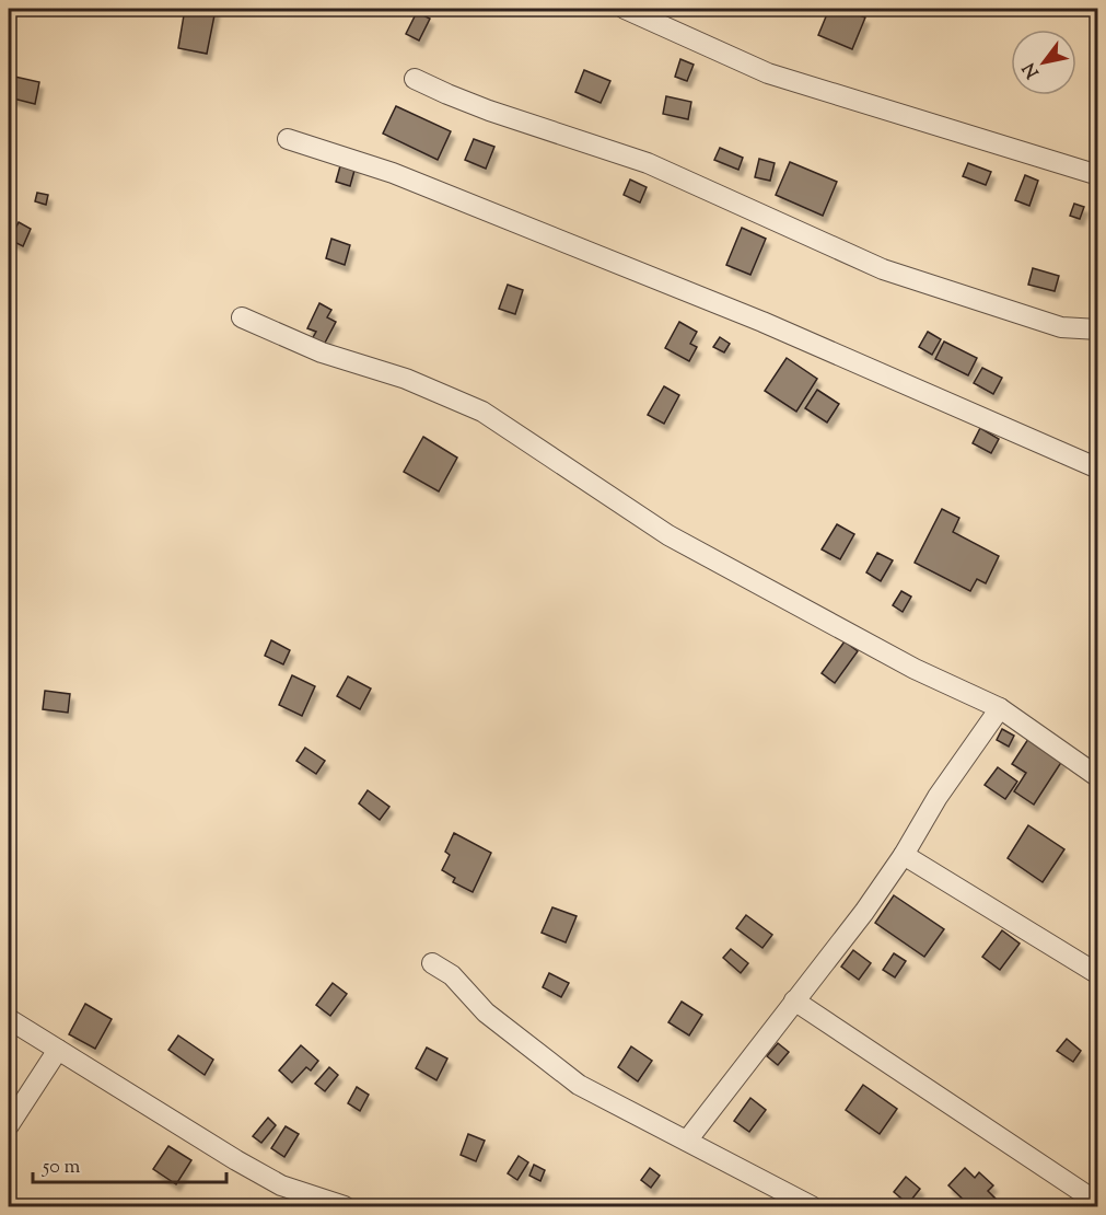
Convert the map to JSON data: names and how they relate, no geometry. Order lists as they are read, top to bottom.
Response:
{
  "scale_bar": "50 m",
  "north": "bottom left"
}
